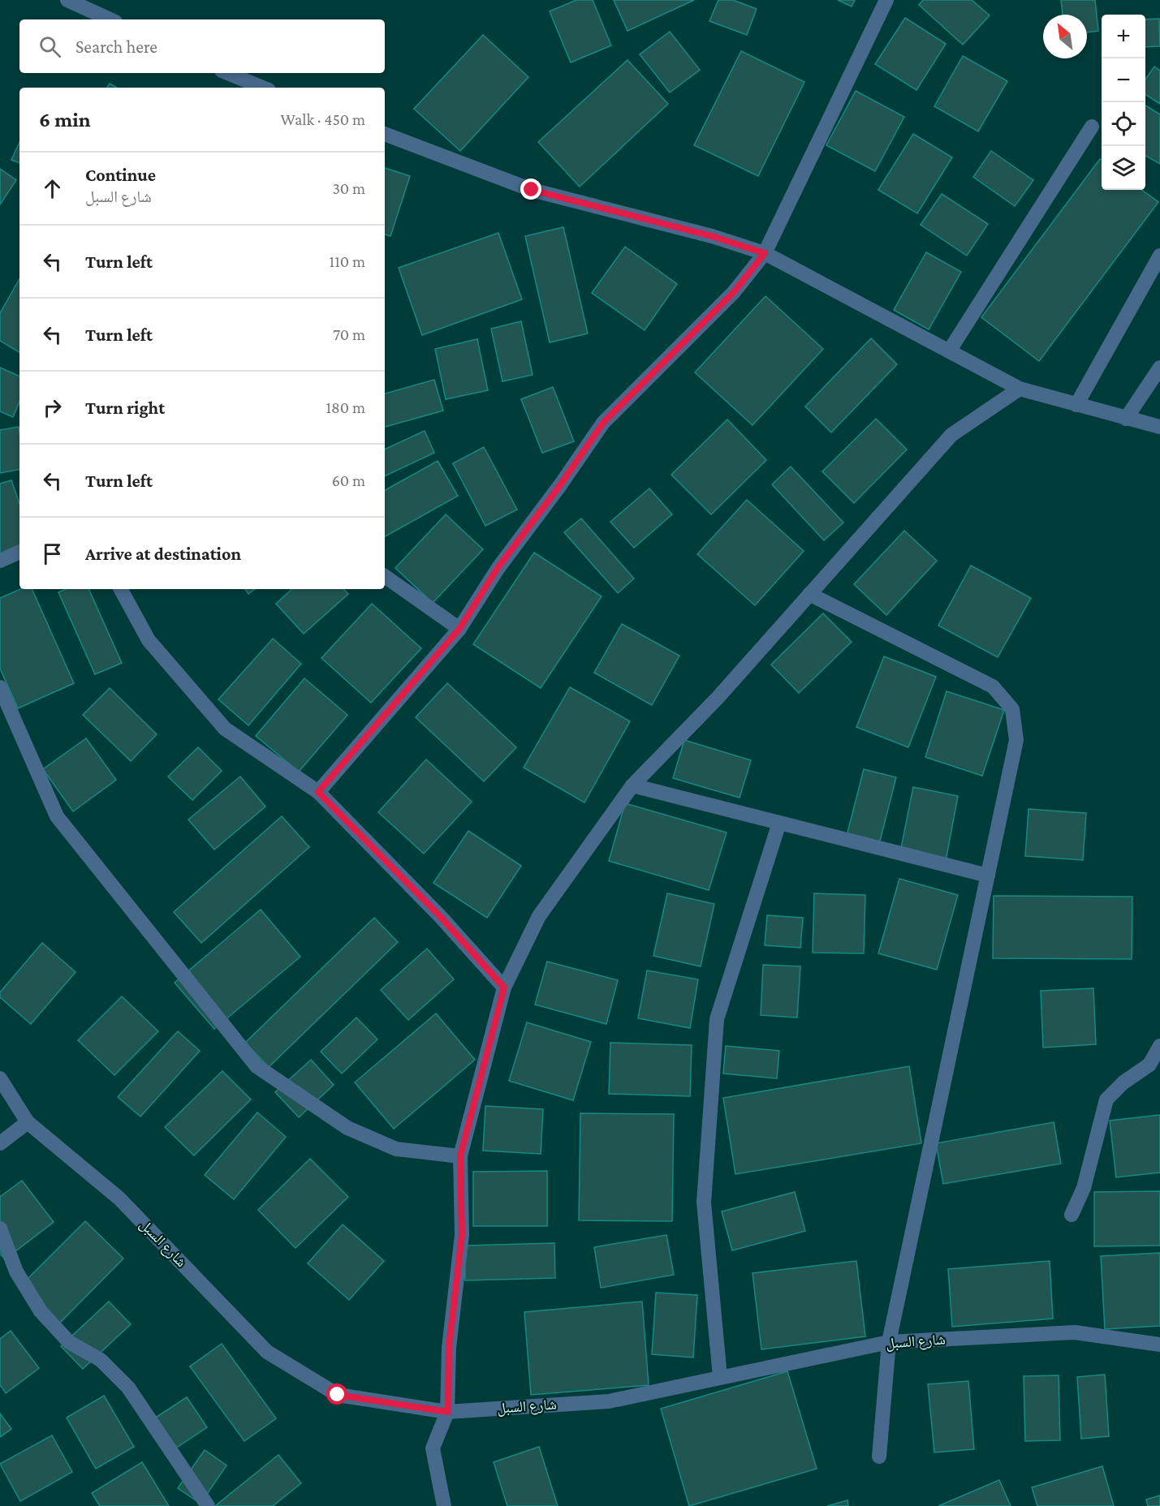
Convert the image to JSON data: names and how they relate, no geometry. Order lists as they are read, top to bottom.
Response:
{
  "streets": {
    "street": ["شارع السبل"]
  },
  "north": "top left",
  "page": {
    "map_buttons": ["+", "−"],
    "search": "Search here",
    "heading": ["6 min", "Walk · 450 m"],
    "list": [
      ["Continue", "شارع السبل", "30 m"],
      ["Turn left", "110 m"],
      ["Turn left", "70 m"],
      ["Turn right", "180 m"],
      ["Turn left", "60 m"],
      "Arrive at destination"
    ]
  }
}
